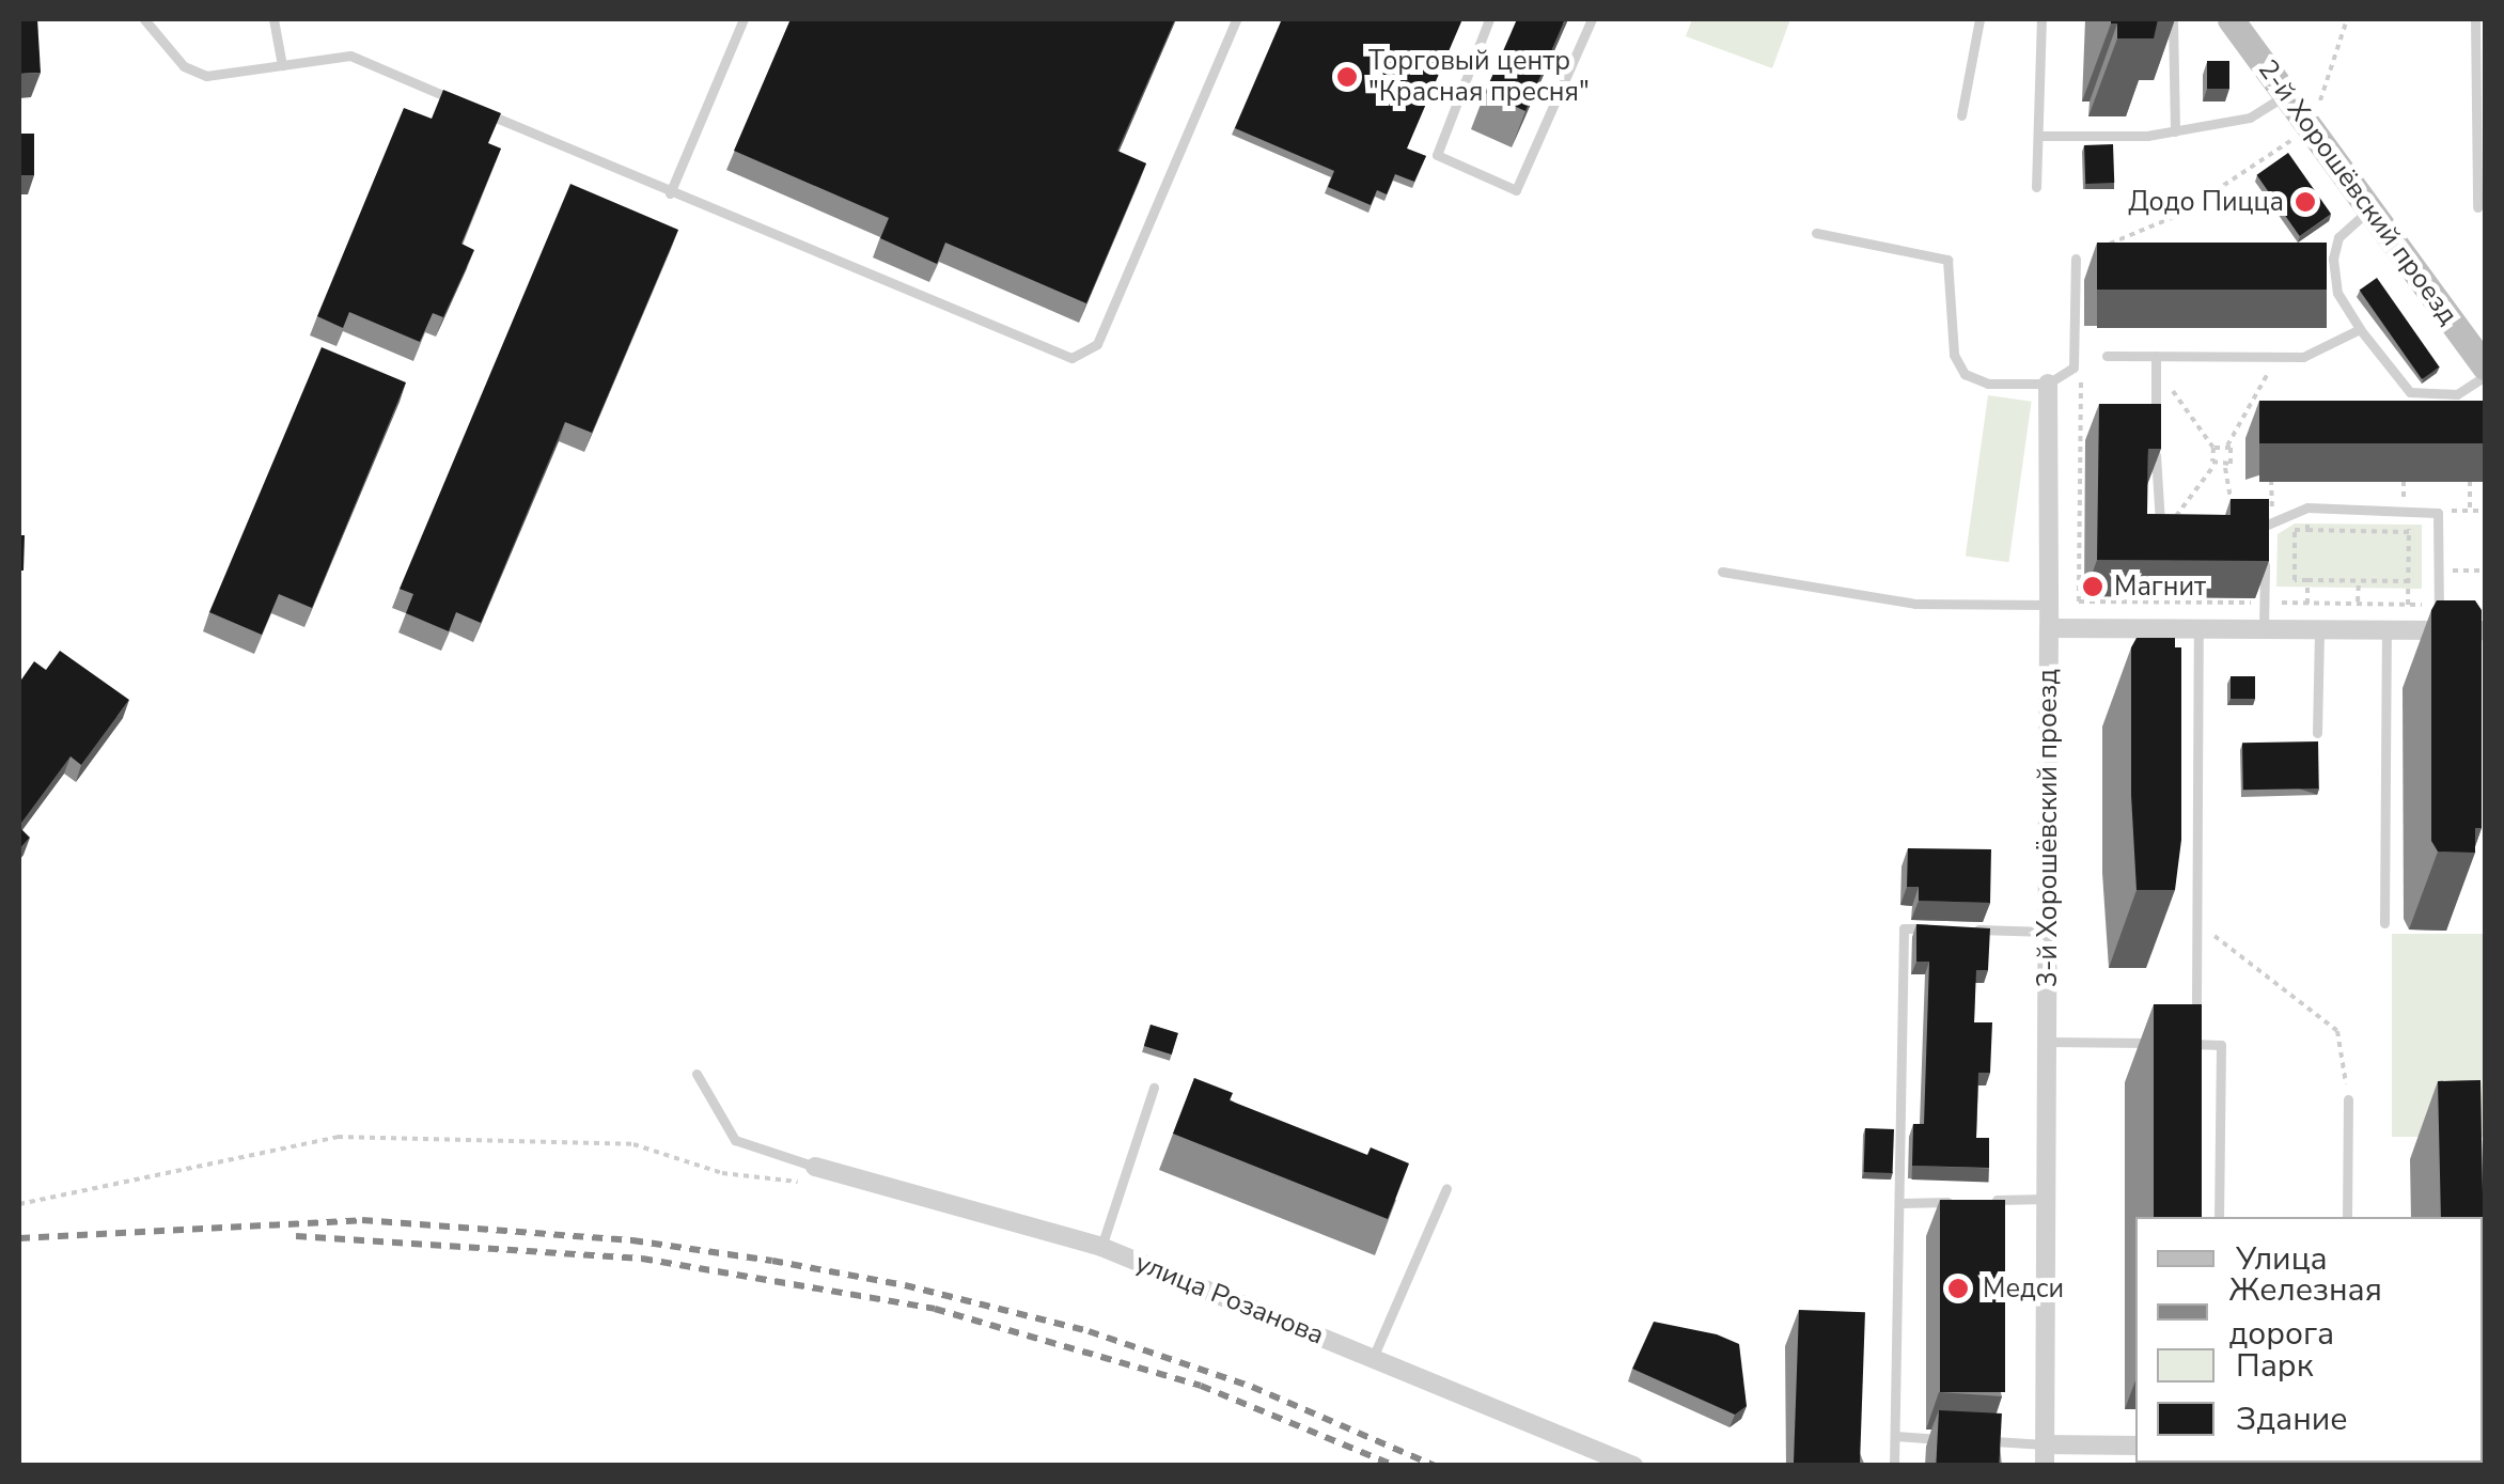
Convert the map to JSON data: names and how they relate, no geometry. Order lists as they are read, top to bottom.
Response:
{
  "streets": {
    "street": ["2-й Хорошёвский проезд", "3-й Хорошёвский проезд", "улица Розанова"]
  },
  "places": [
    "Торговый центр \"Красная пресня\"",
    "Додо Пицца",
    "Магнит",
    "Медси"
  ],
  "legend": [
    "Улица",
    "Железная дорога",
    "Парк",
    "Здание"
  ]
}
